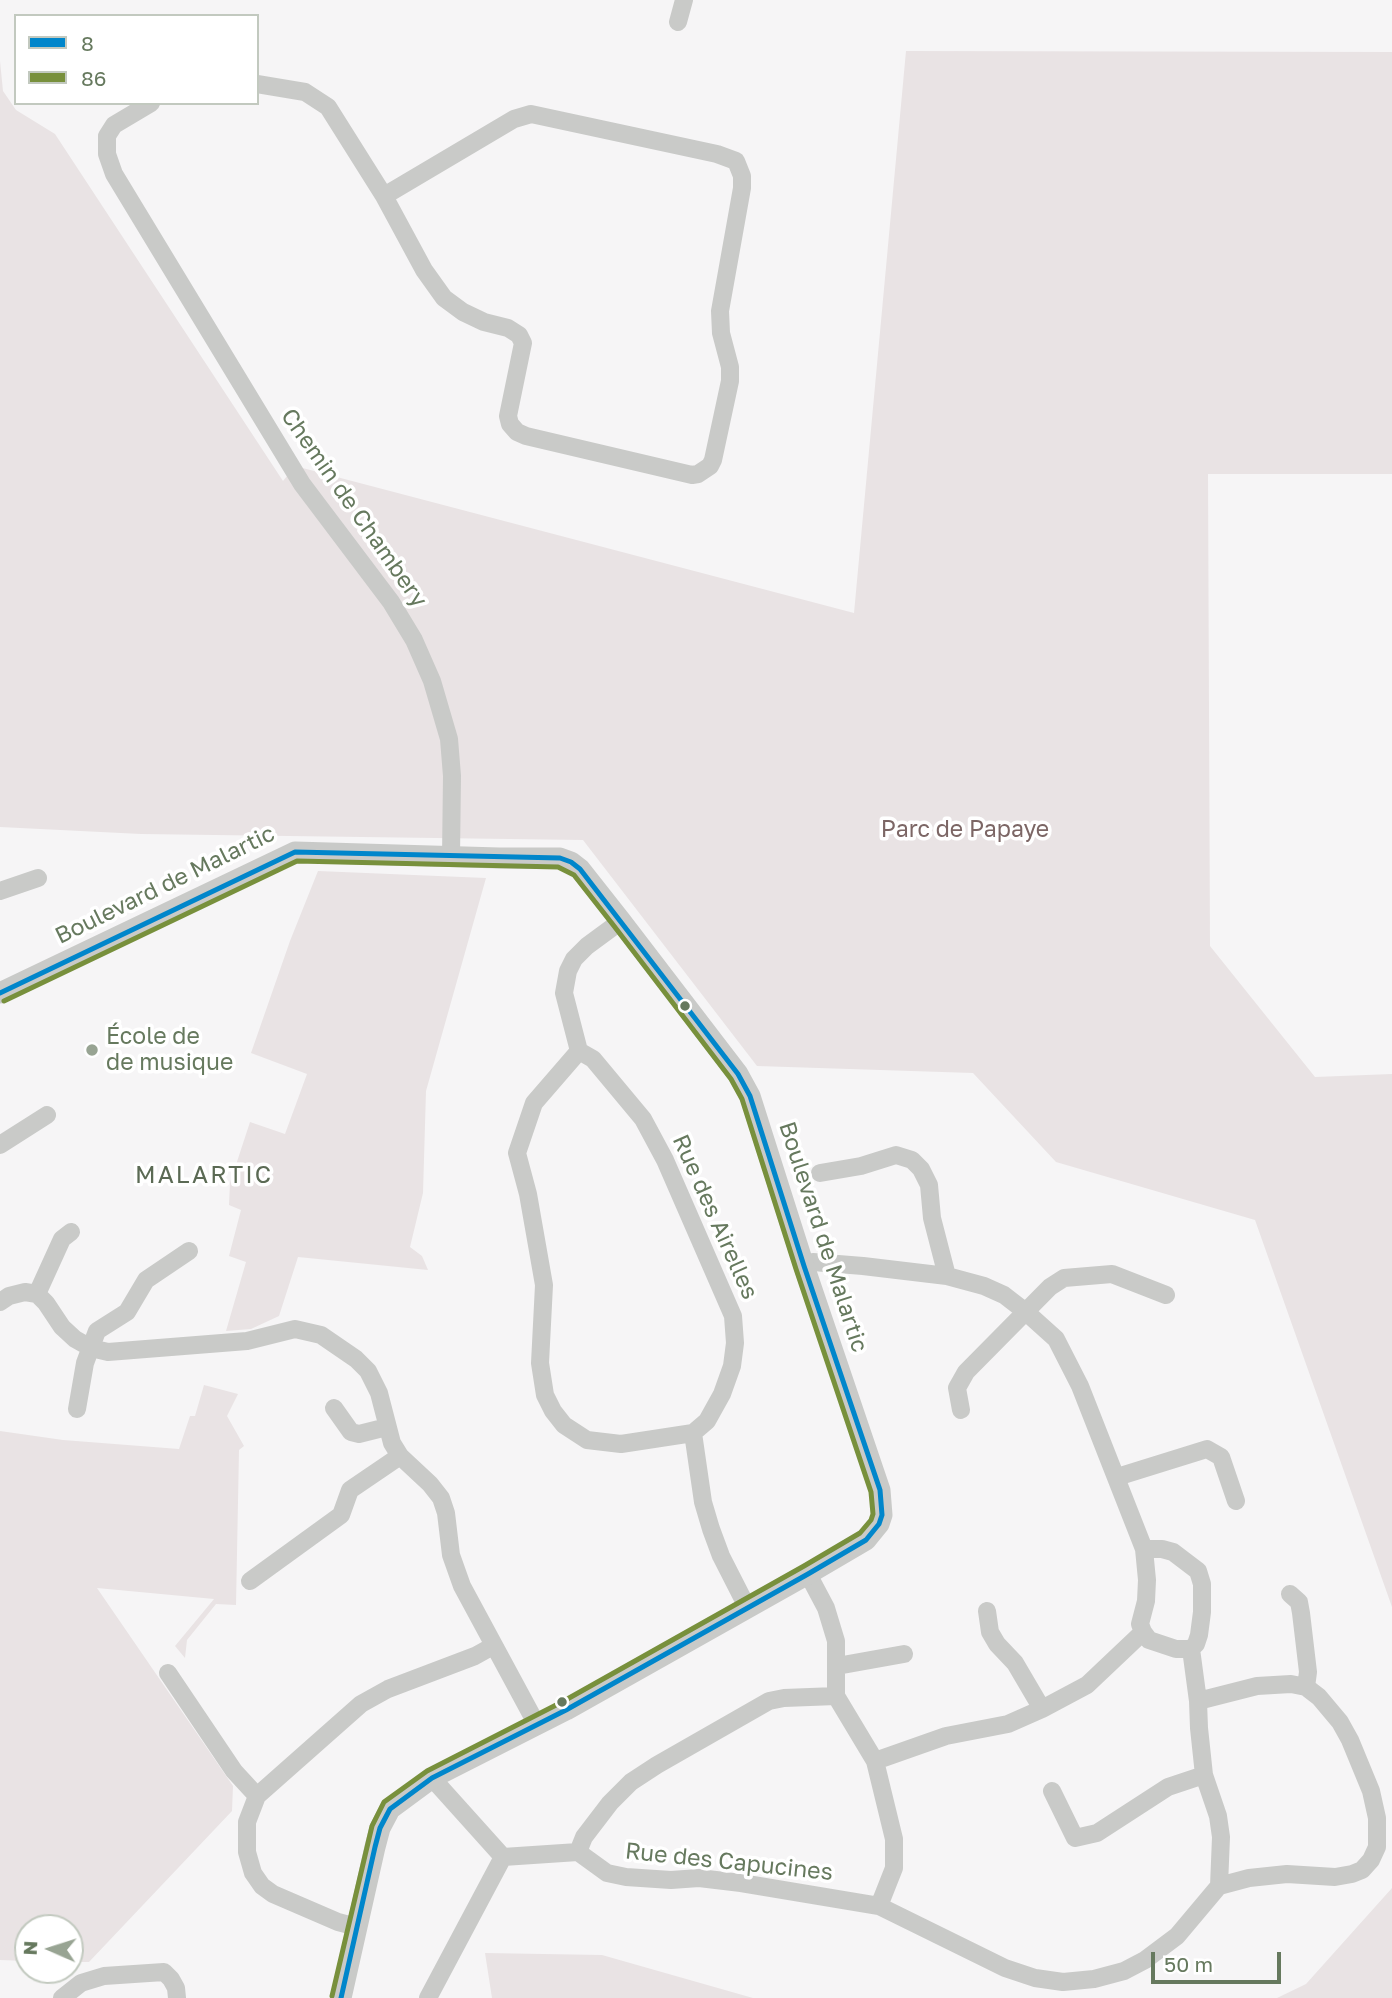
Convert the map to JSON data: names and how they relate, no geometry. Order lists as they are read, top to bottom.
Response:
{
  "streets": {
    "street": [
      "Chemin de Chambery",
      "Boulevard de Malartic",
      "Rue des Airelles",
      "Rue des Capucines"
    ]
  },
  "crossings": [
    ["Chemin de Chambery", "Boulevard de Malartic"]
  ],
  "districts": ["MALARTIC"],
  "parks": ["Parc de Papaye"],
  "places": ["École de de musique"],
  "lines": ["transit line 8", "transit line 86"],
  "legend": ["8", "86"],
  "scale_bar": "50 m",
  "north": "left"
}
